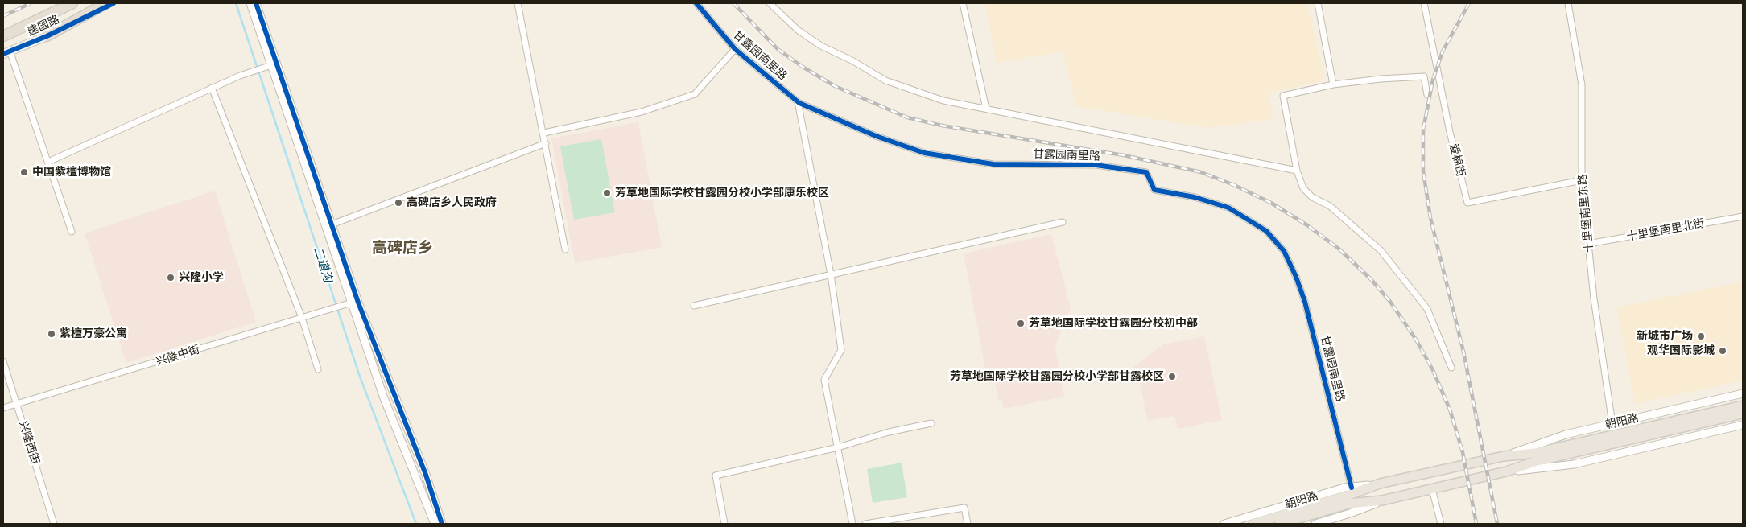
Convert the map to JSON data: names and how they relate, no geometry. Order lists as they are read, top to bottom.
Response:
{
  "streets": {
    "highway": ["朝阳路"],
    "main road": ["建国路"],
    "street": [
      "甘露园南里路",
      "爱棉街",
      "十里堡南里东路",
      "十里堡南里北街",
      "兴隆中街",
      "兴隆西街"
    ]
  },
  "crossings": [
    ["甘露园南里路", "朝阳路"],
    ["爱棉街", "十里堡南里东路"],
    ["十里堡南里东路", "十里堡南里北街"],
    ["十里堡南里东路", "朝阳路"],
    ["兴隆中街", "兴隆西街"]
  ],
  "districts": ["高碑店乡"],
  "water": ["二道沟"],
  "places": [
    "中国紫檀博物馆",
    "芳草地国际学校甘露园分校小学部康乐校区",
    "高碑店乡人民政府",
    "兴隆小学",
    "芳草地国际学校甘露园分校初中部",
    "紫檀万豪公寓",
    "新城市广场",
    "观华国际影城",
    "芳草地国际学校甘露园分校小学部甘露校区"
  ]
}
